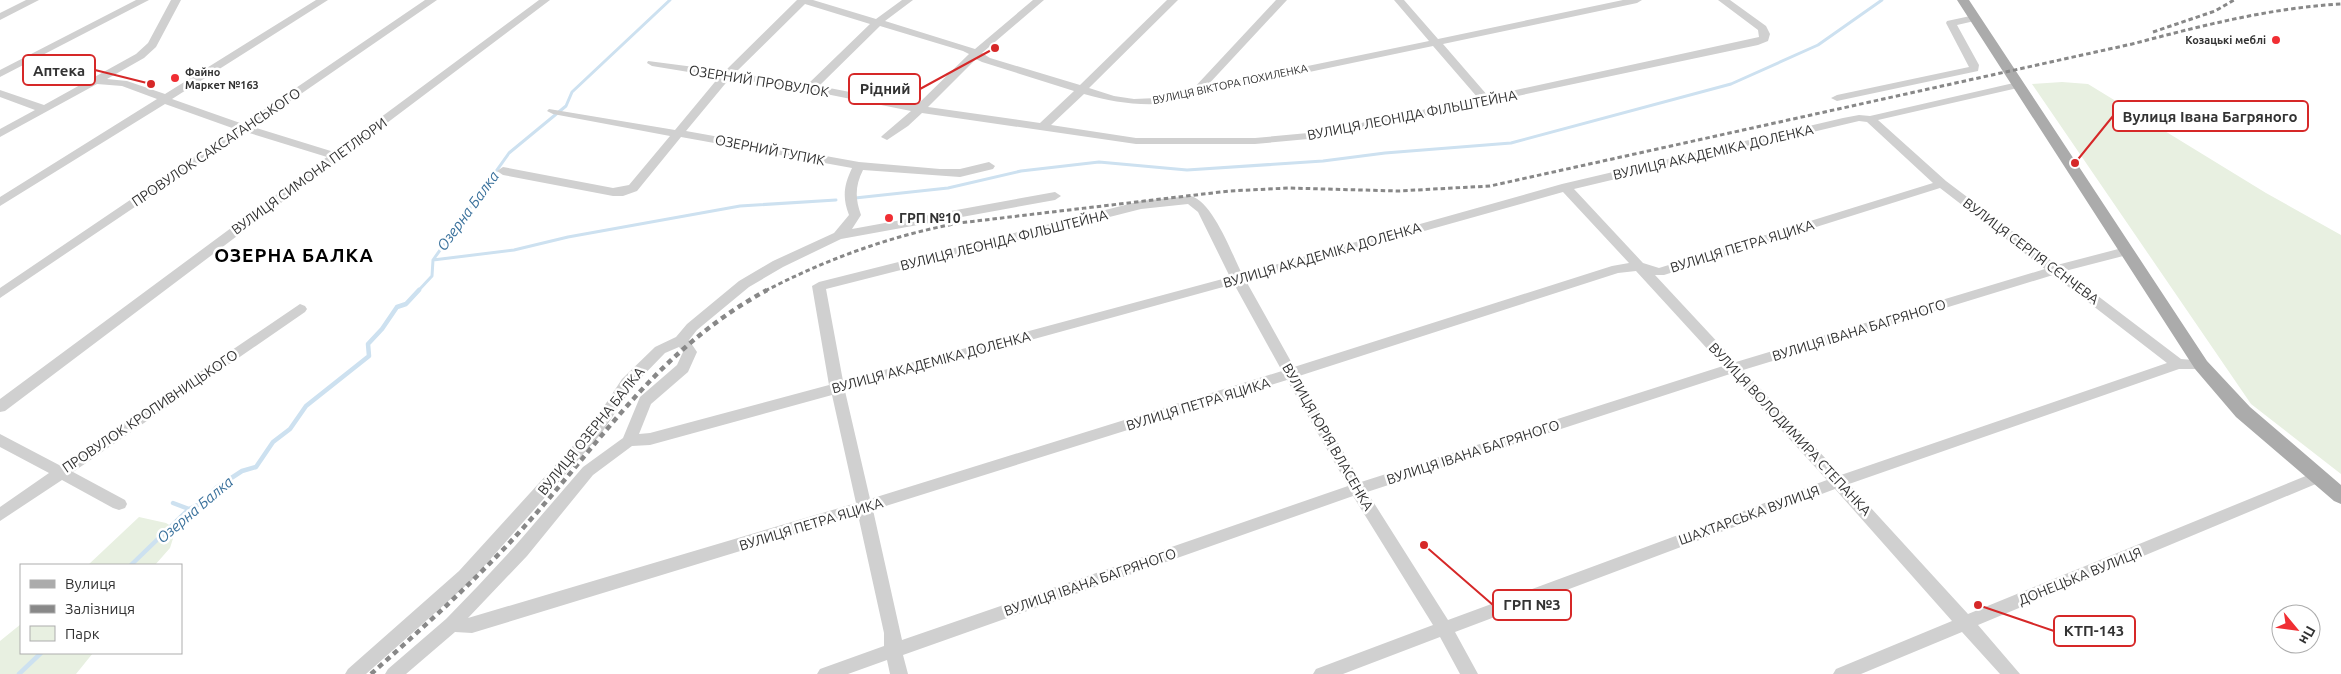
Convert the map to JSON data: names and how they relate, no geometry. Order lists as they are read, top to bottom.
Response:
{
  "streets": {
    "street": [
      "ОЗЕРНИЙ ПРОВУЛОК",
      "ВУЛИЦЯ ВІКТОРА ПОХИЛЕНКА",
      "ВУЛИЦЯ ЛЕОНІДА ФІЛЬШТЕЙНА",
      "ПРОВУЛОК САКСАГАНСЬКОГО",
      "ОЗЕРНИЙ ТУПИК",
      "ВУЛИЦЯ АКАДЕМІКА ДОЛЕНКА",
      "ВУЛИЦЯ СИМОНА ПЕТЛЮРИ",
      "ВУЛИЦЯ ПЕТРА ЯЦИКА",
      "ВУЛИЦЯ СЕРГІЯ СЄНЧЕВА",
      "ВУЛИЦЯ ІВАНА БАГРЯНОГО",
      "ПРОВУЛОК КРОПИВНИЦЬКОГО",
      "ВУЛИЦЯ ВОЛОДИМИРА СТЕПАНКА",
      "ВУЛИЦЯ ОЗЕРНА БАЛКА",
      "ВУЛИЦЯ ЮРІЯ ВЛАСЕНКА",
      "ШАХТАРСЬКА ВУЛИЦЯ",
      "ДОНЕЦЬКА ВУЛИЦЯ"
    ]
  },
  "crossings": [
    ["ОЗЕРНИЙ ПРОВУЛОК", "ВУЛИЦЯ ЛЕОНІДА ФІЛЬШТЕЙНА"],
    ["ВУЛИЦЯ ЛЕОНІДА ФІЛЬШТЕЙНА", "ВУЛИЦЯ АКАДЕМІКА ДОЛЕНКА"],
    ["ВУЛИЦЯ ЛЕОНІДА ФІЛЬШТЕЙНА", "ВУЛИЦЯ ЮРІЯ ВЛАСЕНКА"],
    ["ОЗЕРНИЙ ТУПИК", "ВУЛИЦЯ ОЗЕРНА БАЛКА"],
    ["ВУЛИЦЯ АКАДЕМІКА ДОЛЕНКА", "ВУЛИЦЯ СЕРГІЯ СЄНЧЕВА"],
    ["ВУЛИЦЯ АКАДЕМІКА ДОЛЕНКА", "ВУЛИЦЯ ВОЛОДИМИРА СТЕПАНКА"],
    ["ВУЛИЦЯ АКАДЕМІКА ДОЛЕНКА", "ВУЛИЦЯ ЮРІЯ ВЛАСЕНКА"],
    ["ВУЛИЦЯ ПЕТРА ЯЦИКА", "ВУЛИЦЯ СЕРГІЯ СЄНЧЕВА"],
    ["ВУЛИЦЯ ПЕТРА ЯЦИКА", "ВУЛИЦЯ ВОЛОДИМИРА СТЕПАНКА"],
    ["ВУЛИЦЯ ПЕТРА ЯЦИКА", "ВУЛИЦЯ ЮРІЯ ВЛАСЕНКА"],
    ["ВУЛИЦЯ СЕРГІЯ СЄНЧЕВА", "ВУЛИЦЯ ІВАНА БАГРЯНОГО"],
    ["ВУЛИЦЯ СЕРГІЯ СЄНЧЕВА", "ШАХТАРСЬКА ВУЛИЦЯ"],
    ["ВУЛИЦЯ ІВАНА БАГРЯНОГО", "ВУЛИЦЯ ВОЛОДИМИРА СТЕПАНКА"],
    ["ВУЛИЦЯ ІВАНА БАГРЯНОГО", "ВУЛИЦЯ ЮРІЯ ВЛАСЕНКА"],
    ["ВУЛИЦЯ ВОЛОДИМИРА СТЕПАНКА", "ШАХТАРСЬКА ВУЛИЦЯ"],
    ["ВУЛИЦЯ ВОЛОДИМИРА СТЕПАНКА", "ДОНЕЦЬКА ВУЛИЦЯ"],
    ["ВУЛИЦЯ ЮРІЯ ВЛАСЕНКА", "ШАХТАРСЬКА ВУЛИЦЯ"]
  ],
  "districts": ["ОЗЕРНА БАЛКА"],
  "water": ["Озерна Балка"],
  "places": [
    "Козацькі меблі",
    "Рідний",
    "Файно Маркет №163",
    "Аптека",
    "Вулиця Івана Багряного",
    "ГРП №10",
    "ГРП №3",
    "КТП-143"
  ],
  "legend": ["Вулиця", "Залізниця", "Парк"],
  "north": "bottom right"
}
